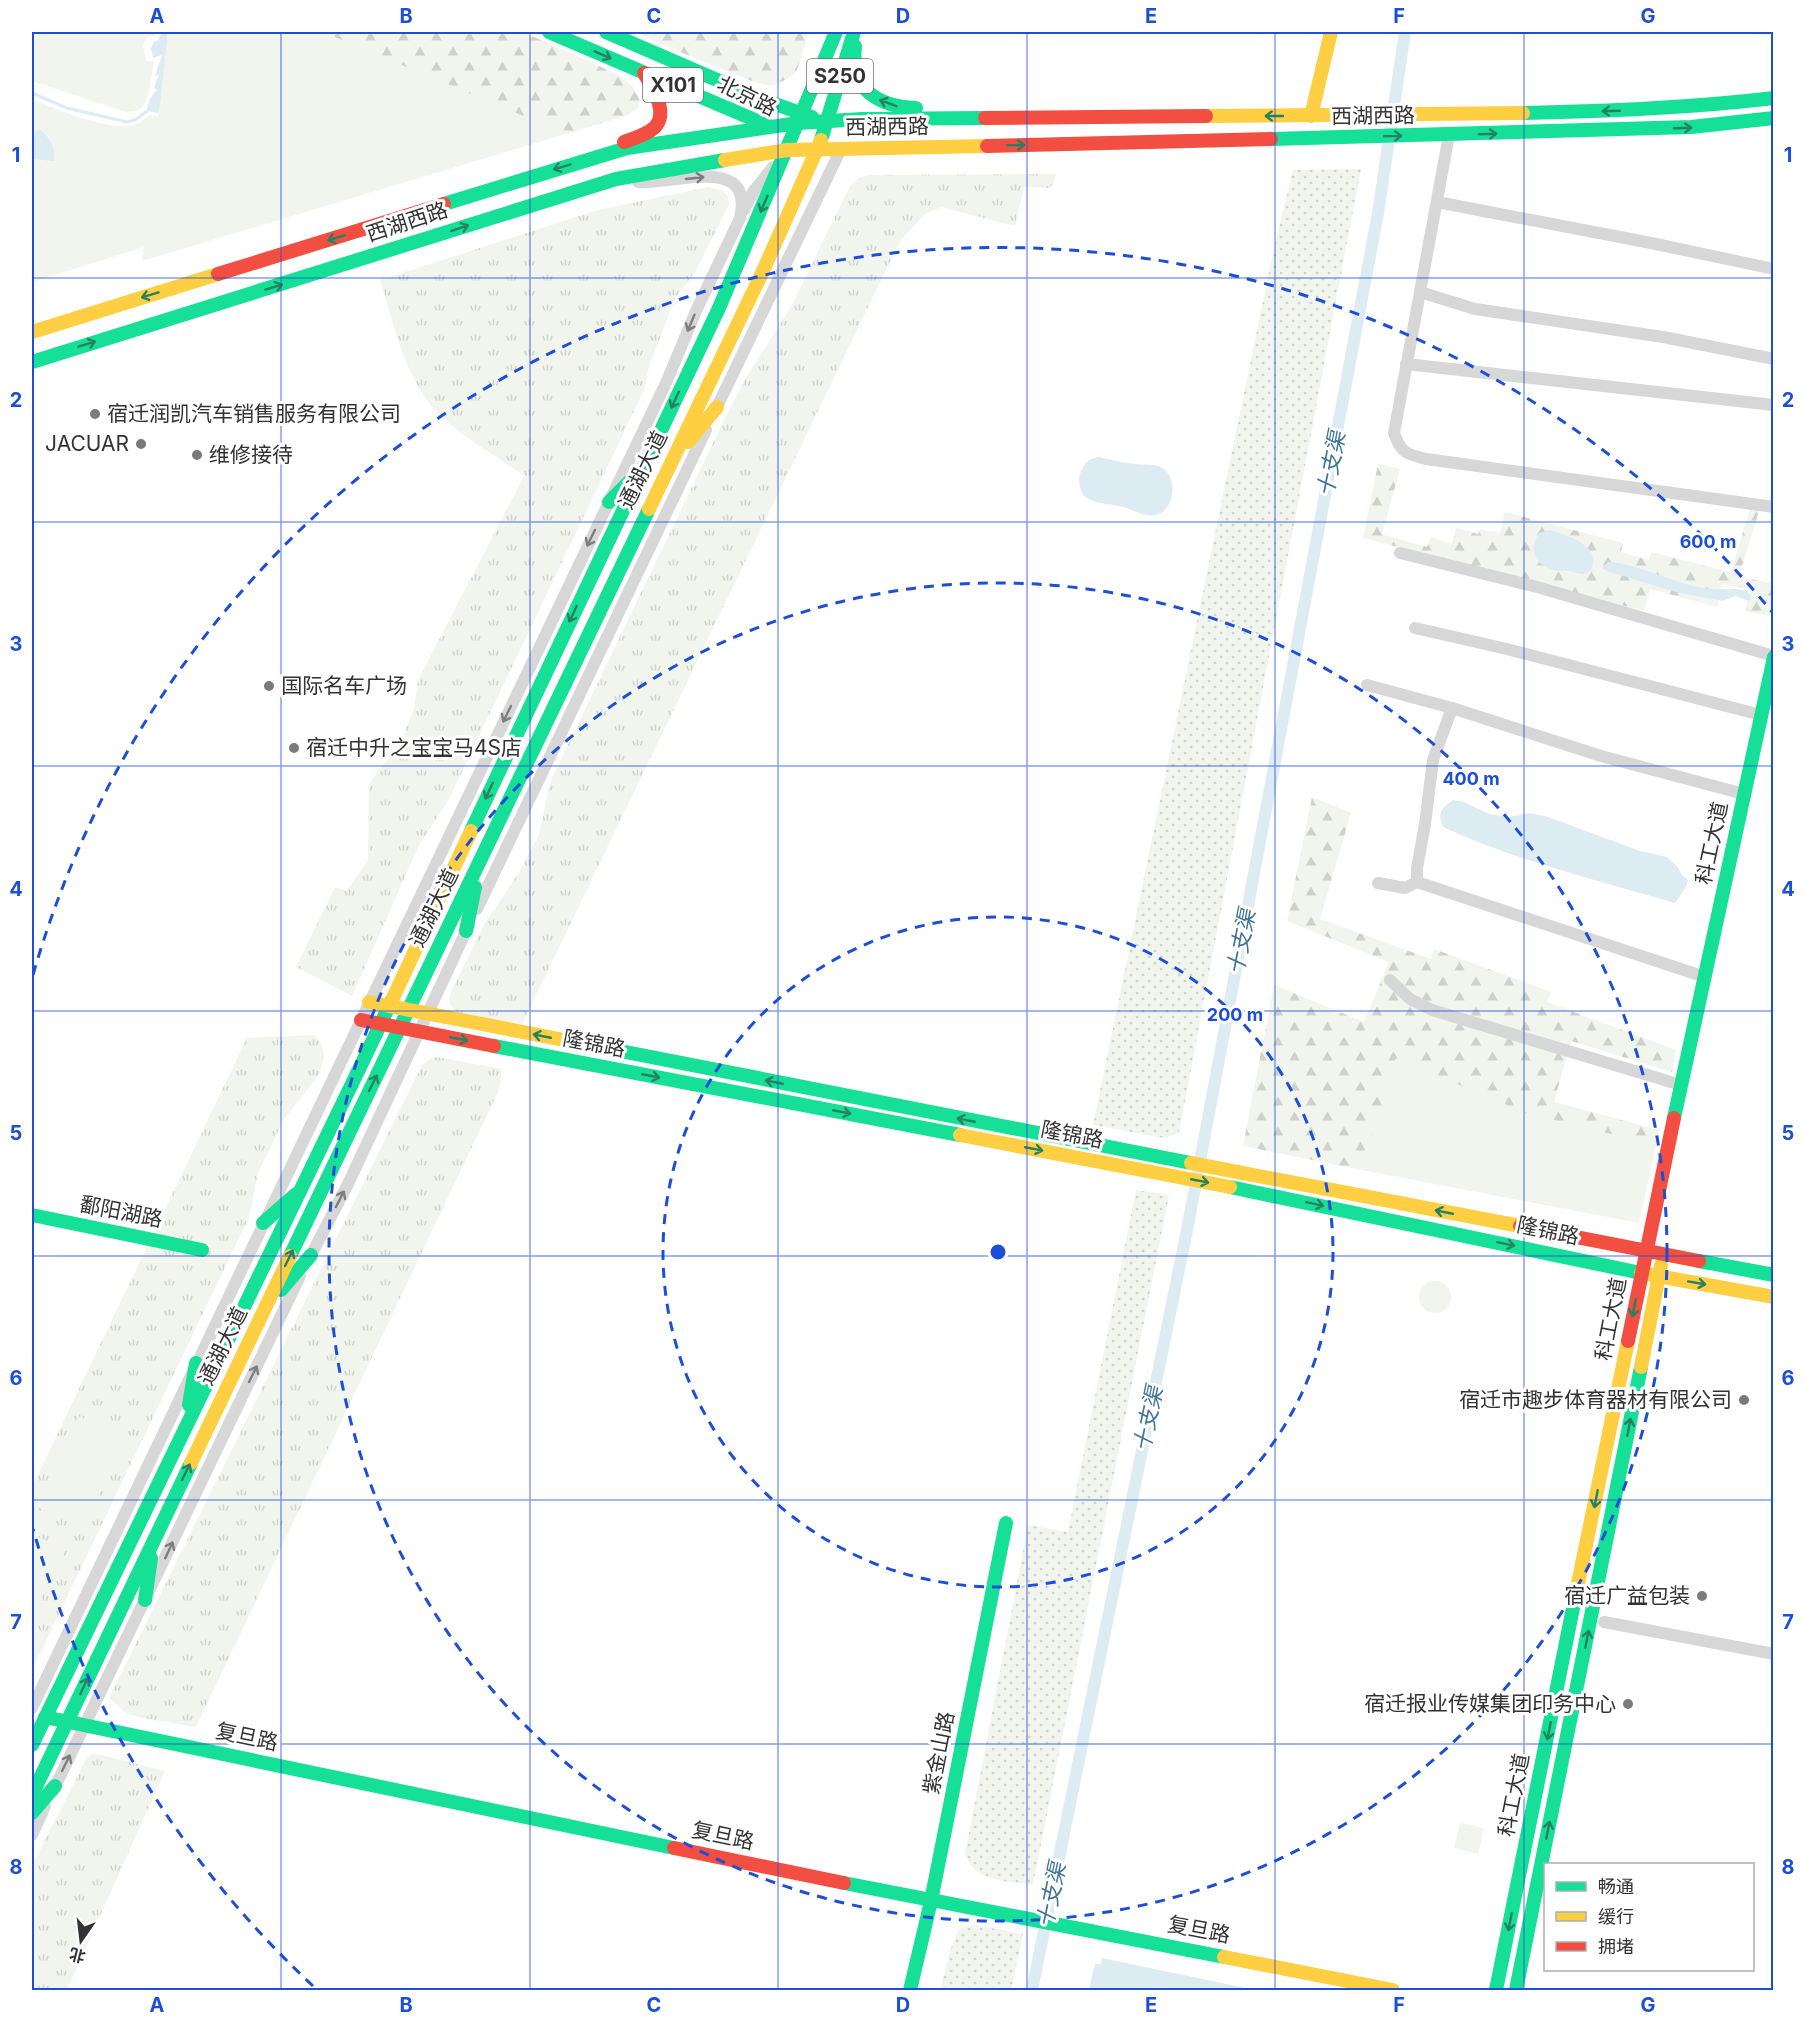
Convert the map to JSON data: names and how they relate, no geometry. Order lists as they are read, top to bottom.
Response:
{
  "streets": {
    "main road": [
      "S250",
      "X101",
      "北京路",
      "西湖西路",
      "通湖大道",
      "科工大道",
      "隆锦路",
      "鄱阳湖路",
      "复旦路",
      "紫金山路"
    ]
  },
  "crossings": [
    ["北京路", "西湖西路"],
    ["北京路", "通湖大道"],
    ["西湖西路", "通湖大道"],
    ["通湖大道", "隆锦路"],
    ["通湖大道", "复旦路"],
    ["科工大道", "隆锦路"],
    ["复旦路", "紫金山路"]
  ],
  "water": ["十支渠"],
  "places": [
    "宿迁润凯汽车销售服务有限公司",
    "JACUAR",
    "维修接待",
    "国际名车广场",
    "宿迁中升之宝宝马4S店",
    "宿迁市趣步体育器材有限公司",
    "宿迁广益包装",
    "宿迁报业传媒集团印务中心"
  ],
  "legend": ["畅通", "缓行", "拥堵"],
  "north": "bottom",
  "grid": {
    "columns": [
      "A",
      "B",
      "C",
      "D",
      "E",
      "F",
      "G"
    ],
    "rows": [
      "1",
      "2",
      "3",
      "4",
      "5",
      "6",
      "7",
      "8"
    ]
  },
  "rings": ["600 m", "400 m", "200 m"]
}
